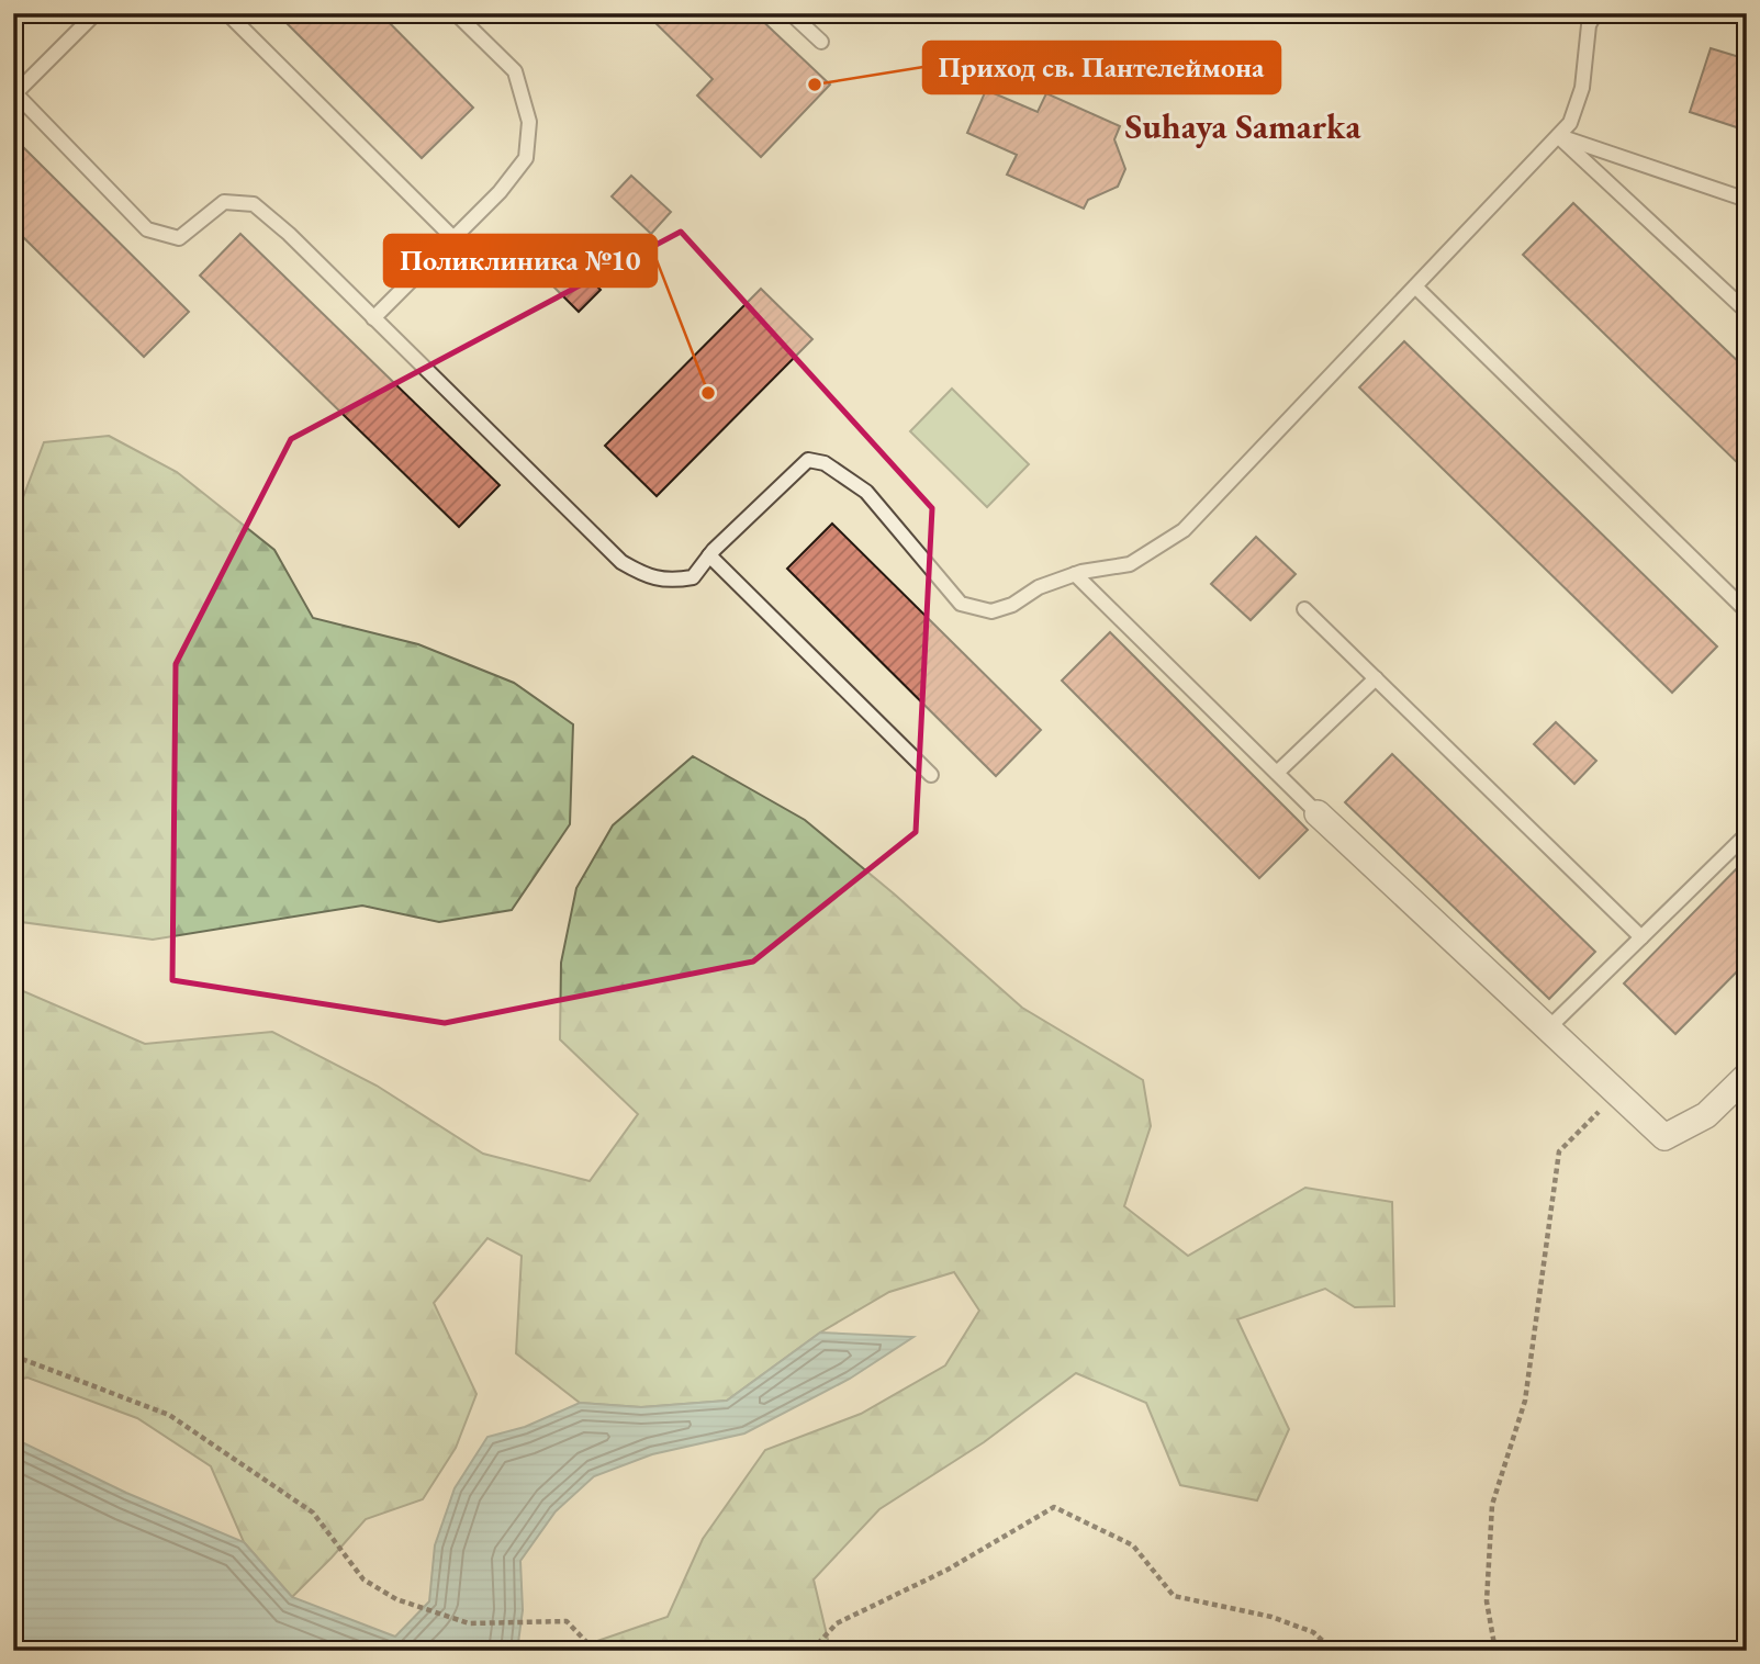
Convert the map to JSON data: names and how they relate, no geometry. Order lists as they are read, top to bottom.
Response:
{
  "districts": ["Suhaya Samarka"],
  "places": ["Приход св. Пантелеймона", "Поликлиника №10"]
}
